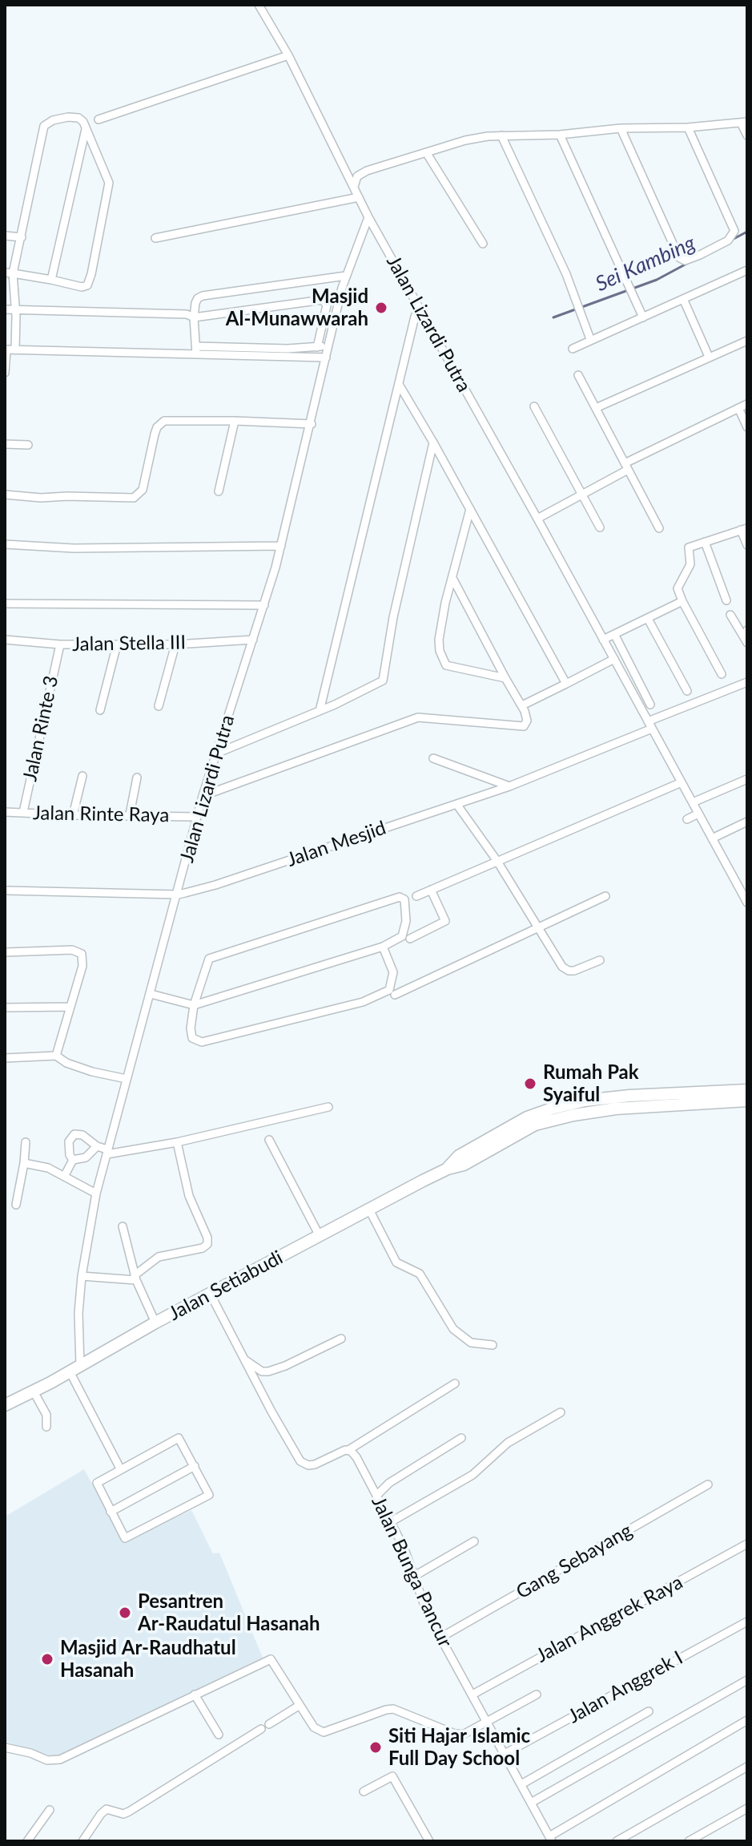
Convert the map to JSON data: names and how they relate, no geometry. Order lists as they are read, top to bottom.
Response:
{
  "streets": {
    "main road": ["Jalan Setiabudi"],
    "street": [
      "Jalan Lizardi Putra",
      "Jalan Stella III",
      "Jalan Rinte 3",
      "Jalan Rinte Raya",
      "Jalan Mesjid",
      "Gang Sebayang",
      "Jalan Bunga Pancur",
      "Jalan Anggrek Raya",
      "Jalan Anggrek I"
    ]
  },
  "crossings": [
    ["Jalan Lizardi Putra", "Jalan Stella III"],
    ["Jalan Lizardi Putra", "Jalan Rinte Raya"],
    ["Jalan Lizardi Putra", "Jalan Mesjid"],
    ["Jalan Lizardi Putra", "Jalan Setiabudi"],
    ["Jalan Stella III", "Jalan Rinte 3"],
    ["Jalan Rinte 3", "Jalan Rinte Raya"],
    ["Gang Sebayang", "Jalan Bunga Pancur"],
    ["Jalan Bunga Pancur", "Jalan Anggrek Raya"],
    ["Jalan Bunga Pancur", "Jalan Anggrek I"]
  ],
  "water": ["Sei Kambing"],
  "places": [
    "Masjid Al-Munawwarah",
    "Rumah Pak Syaiful",
    "Pesantren Ar-Raudatul Hasanah",
    "Masjid Ar-Raudhatul Hasanah",
    "Siti Hajar Islamic Full Day School"
  ]
}
